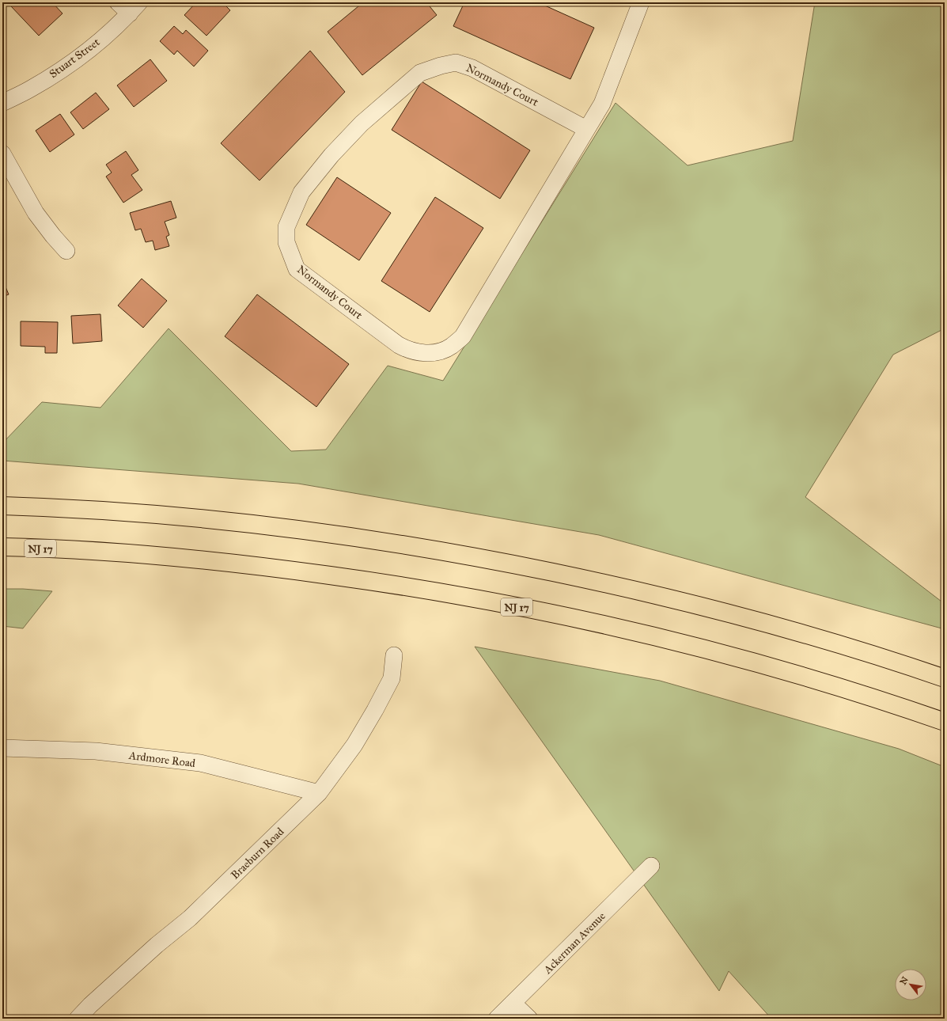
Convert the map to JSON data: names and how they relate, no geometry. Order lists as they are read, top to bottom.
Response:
{
  "streets": {
    "highway": ["NJ 17"],
    "street": [
      "Stuart Street",
      "Normandy Court",
      "Ardmore Road",
      "Braeburn Road",
      "Ackerman Avenue"
    ]
  },
  "crossings": [
    ["Ardmore Road", "Braeburn Road"]
  ],
  "north": "top left"
}
